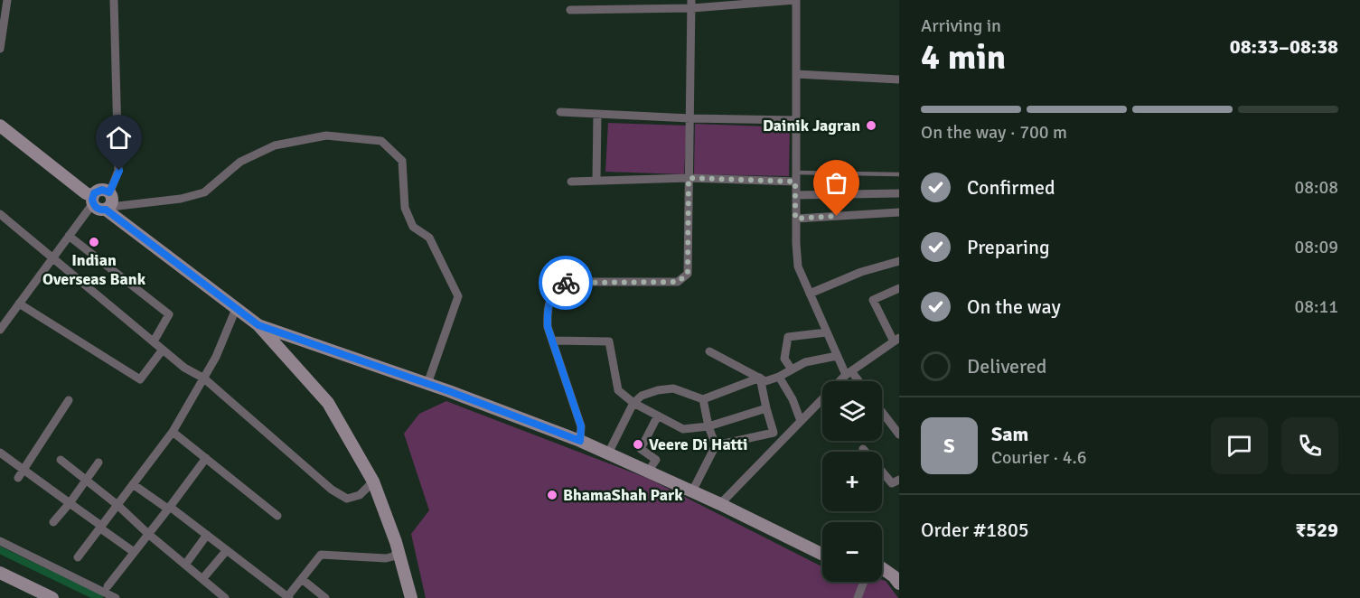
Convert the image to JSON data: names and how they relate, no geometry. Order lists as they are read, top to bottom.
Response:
{
  "places": [
    "Dainik Jagran",
    "Indian Overseas Bank",
    "Veere Di Hatti",
    "BhamaShah Park"
  ],
  "page": {
    "heading": ["4 min", "Arriving in", "08:33–08:38"],
    "panel": [
      "Sam",
      "Courier · 4.6",
      "Order #1805",
      "₹529"
    ],
    "bar": "On the way · 700 m",
    "list": [
      ["Confirmed", "08:08"],
      ["Preparing", "08:09"],
      ["On the way", "08:11"],
      "Delivered"
    ],
    "map_buttons": ["+", "−"],
    "round": "S"
  }
}
